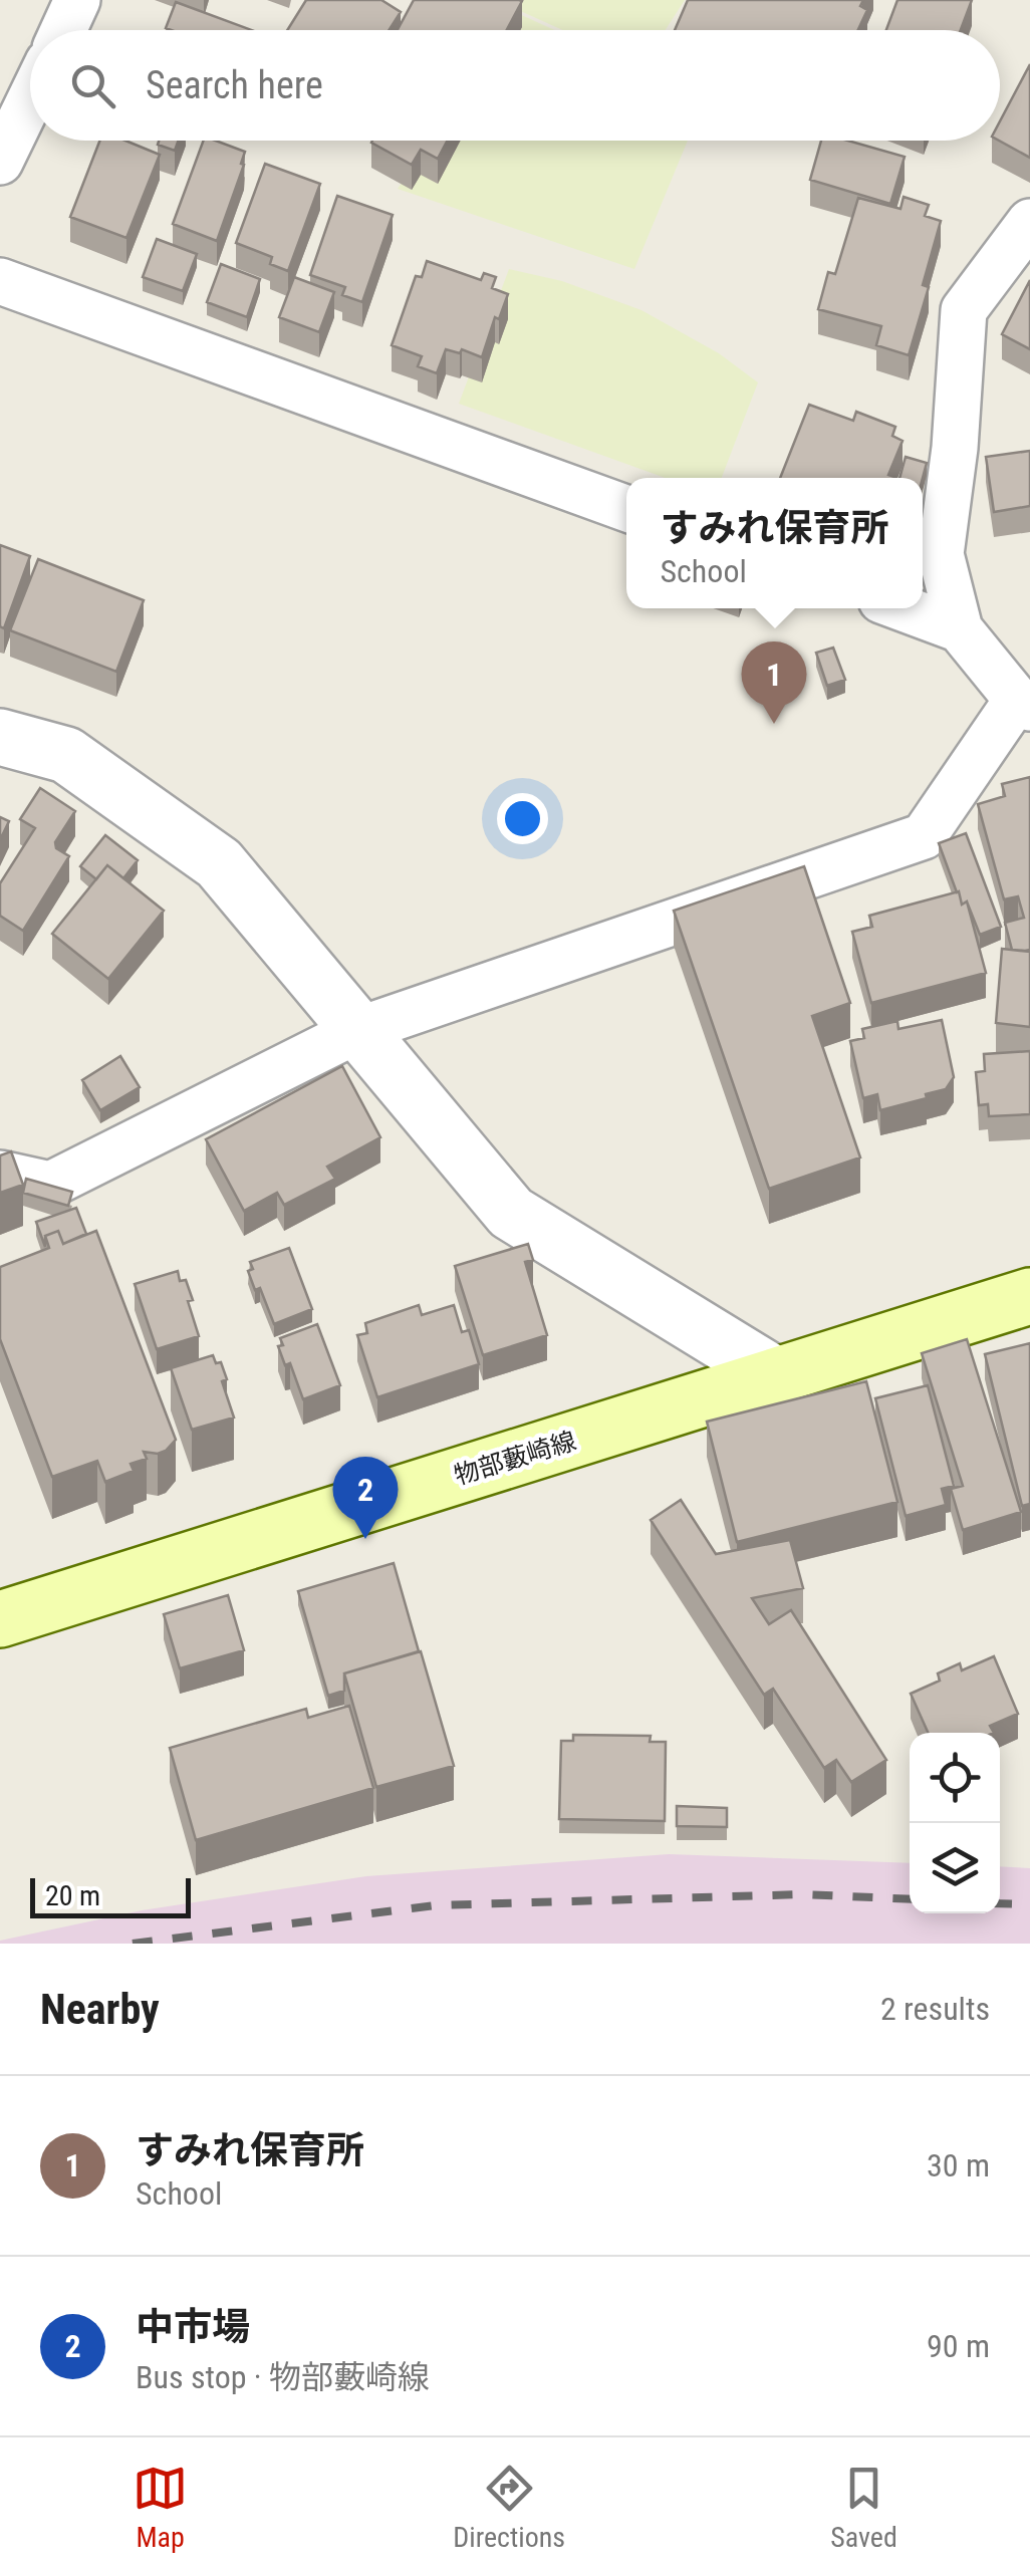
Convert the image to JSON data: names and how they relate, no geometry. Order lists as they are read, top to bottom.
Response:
{
  "streets": {
    "main road": ["物部藪崎線"]
  },
  "scale_bar": "20 m",
  "page": {
    "search": "Search here",
    "popup": ["すみれ保育所", "School"],
    "pins": ["1", "2"],
    "scale": "20 m",
    "heading": ["Nearby", "2 results"],
    "list": [
      {
        "mark": "1",
        "name": "すみれ保育所",
        "note": "School",
        "value": "30 m"
      },
      {
        "mark": "2",
        "name": "中市場",
        "note": "Bus stop · 物部藪崎線",
        "value": "90 m"
      }
    ],
    "nav": ["Map", "Directions", "Saved"]
  }
}
